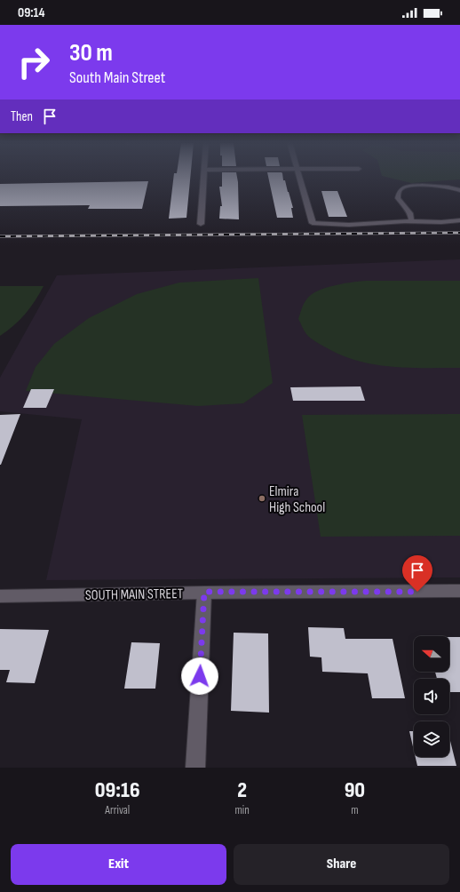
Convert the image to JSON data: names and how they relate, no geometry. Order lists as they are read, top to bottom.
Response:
{
  "streets": {
    "street": ["SOUTH MAIN STREET"]
  },
  "places": ["Elmira High School"],
  "north": "left",
  "page": {
    "status": "09:14",
    "turn": ["30 m", "South Main Street"],
    "then": "Then",
    "eta": [
      "09:16",
      "Arrival",
      "2",
      "min",
      "90",
      "m"
    ],
    "buttons": ["Exit", "Share"]
  }
}
